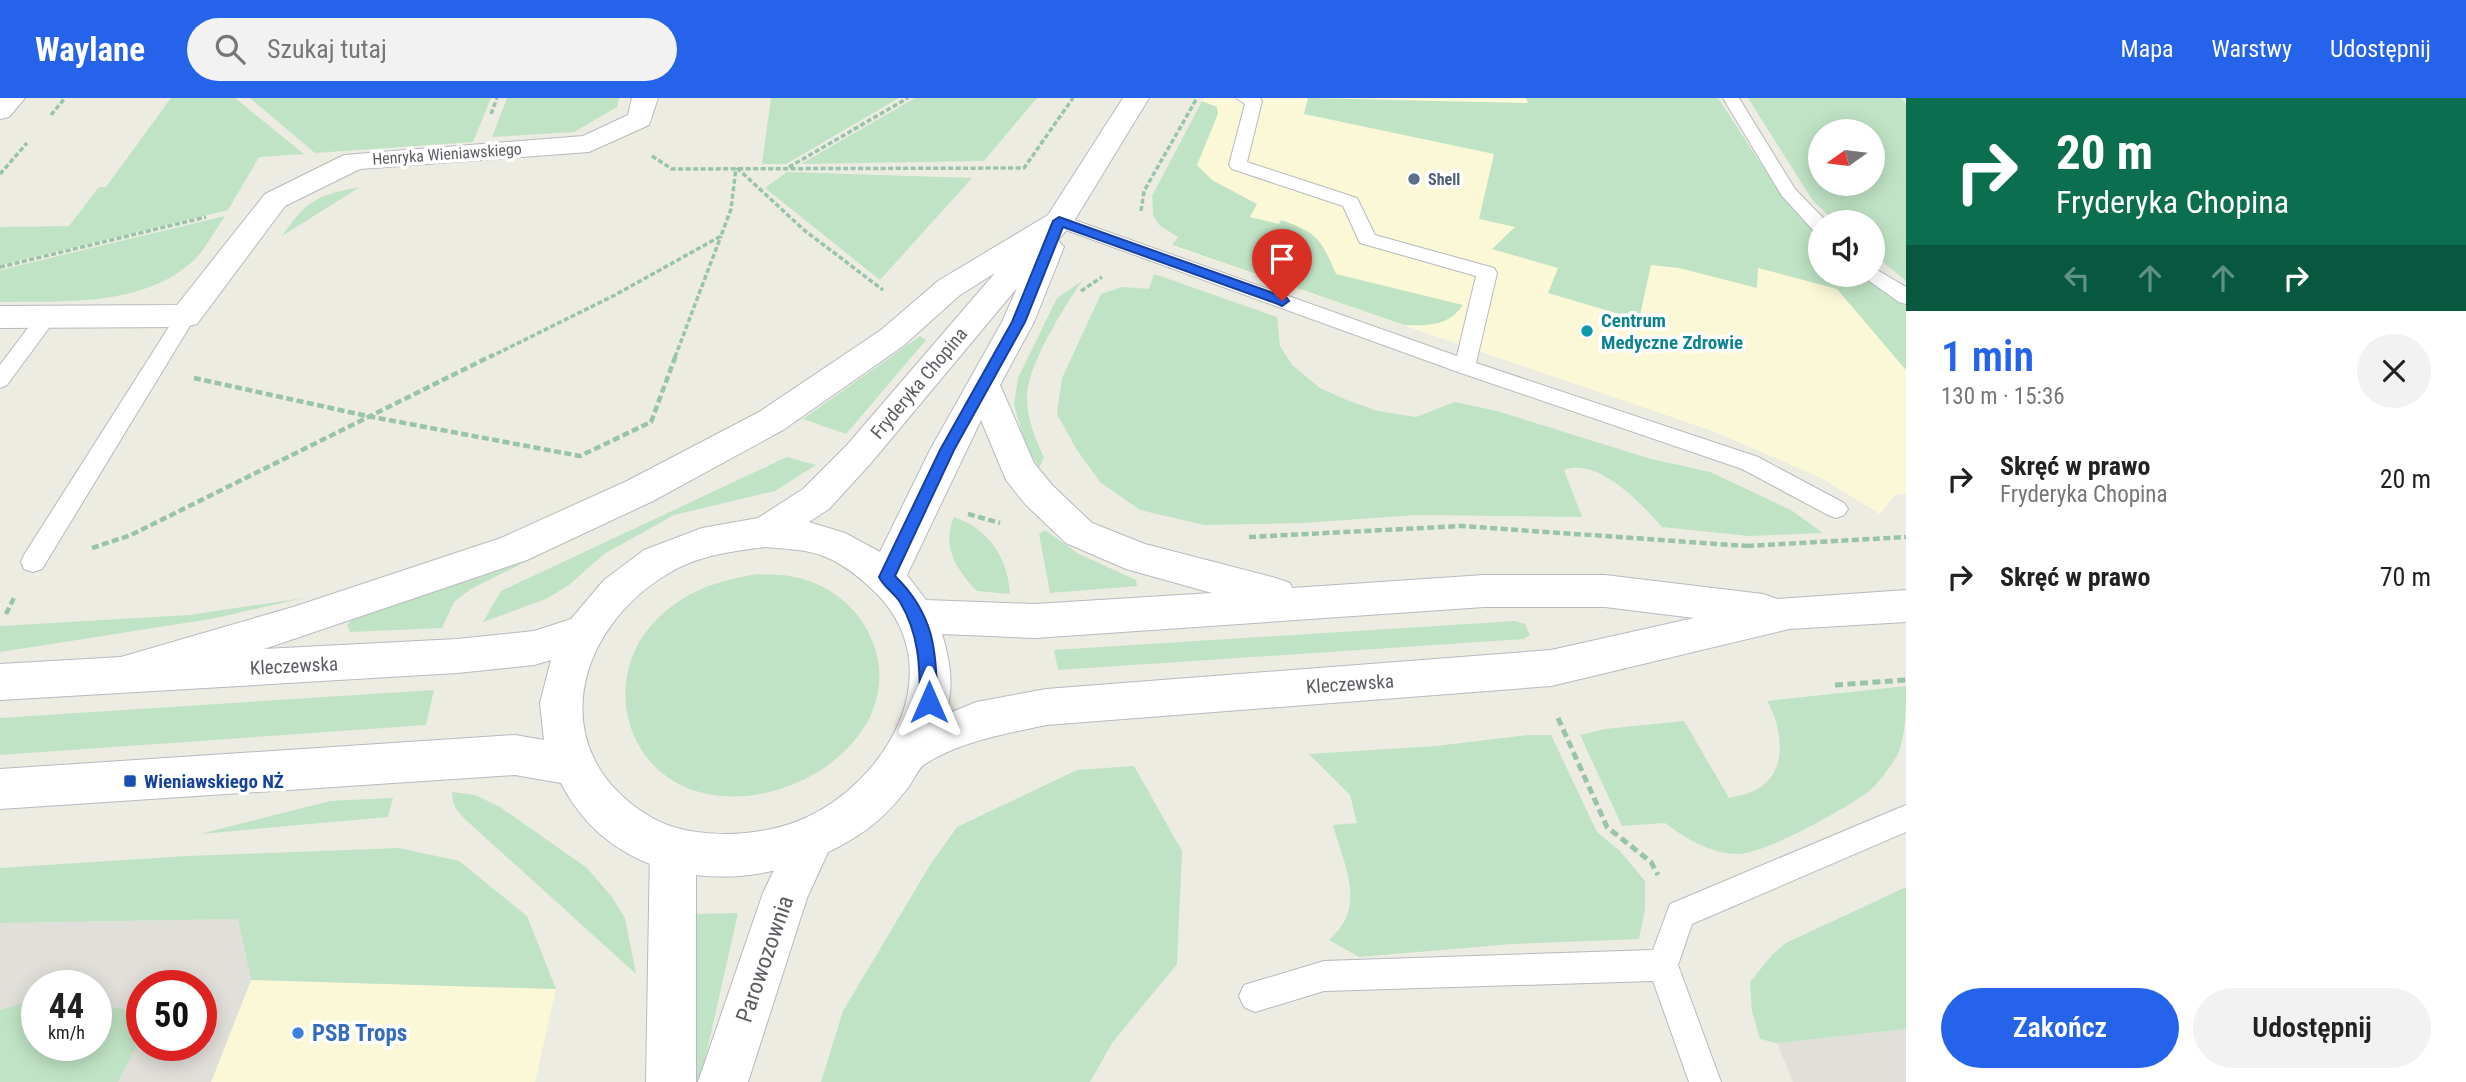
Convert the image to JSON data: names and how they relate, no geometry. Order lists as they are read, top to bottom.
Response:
{
  "streets": {
    "main road": [
      "Henryka Wieniawskiego",
      "Fryderyka Chopina",
      "Kleczewska",
      "Parowozownia"
    ]
  },
  "places": {
    "other": ["Shell", "Centrum Medyczne Zdrowie", "PSB Trops"],
    "transit": ["Wieniawskiego NŻ"]
  },
  "north": "left",
  "page": {
    "header": "Waylane",
    "search": "Szukaj tutaj",
    "nav": ["Mapa", "Warstwy", "Udostępnij"],
    "turn": ["20 m", "Fryderyka Chopina"],
    "heading": ["1 min", "130 m · 15:36"],
    "list": [
      {
        "name": "Skręć w prawo",
        "note": "Fryderyka Chopina",
        "value": "20 m"
      },
      {
        "name": "Skręć w prawo",
        "value": "70 m"
      }
    ],
    "speed": "44 km/h",
    "limit": "50",
    "buttons": ["Zakończ", "Udostępnij"]
  }
}
